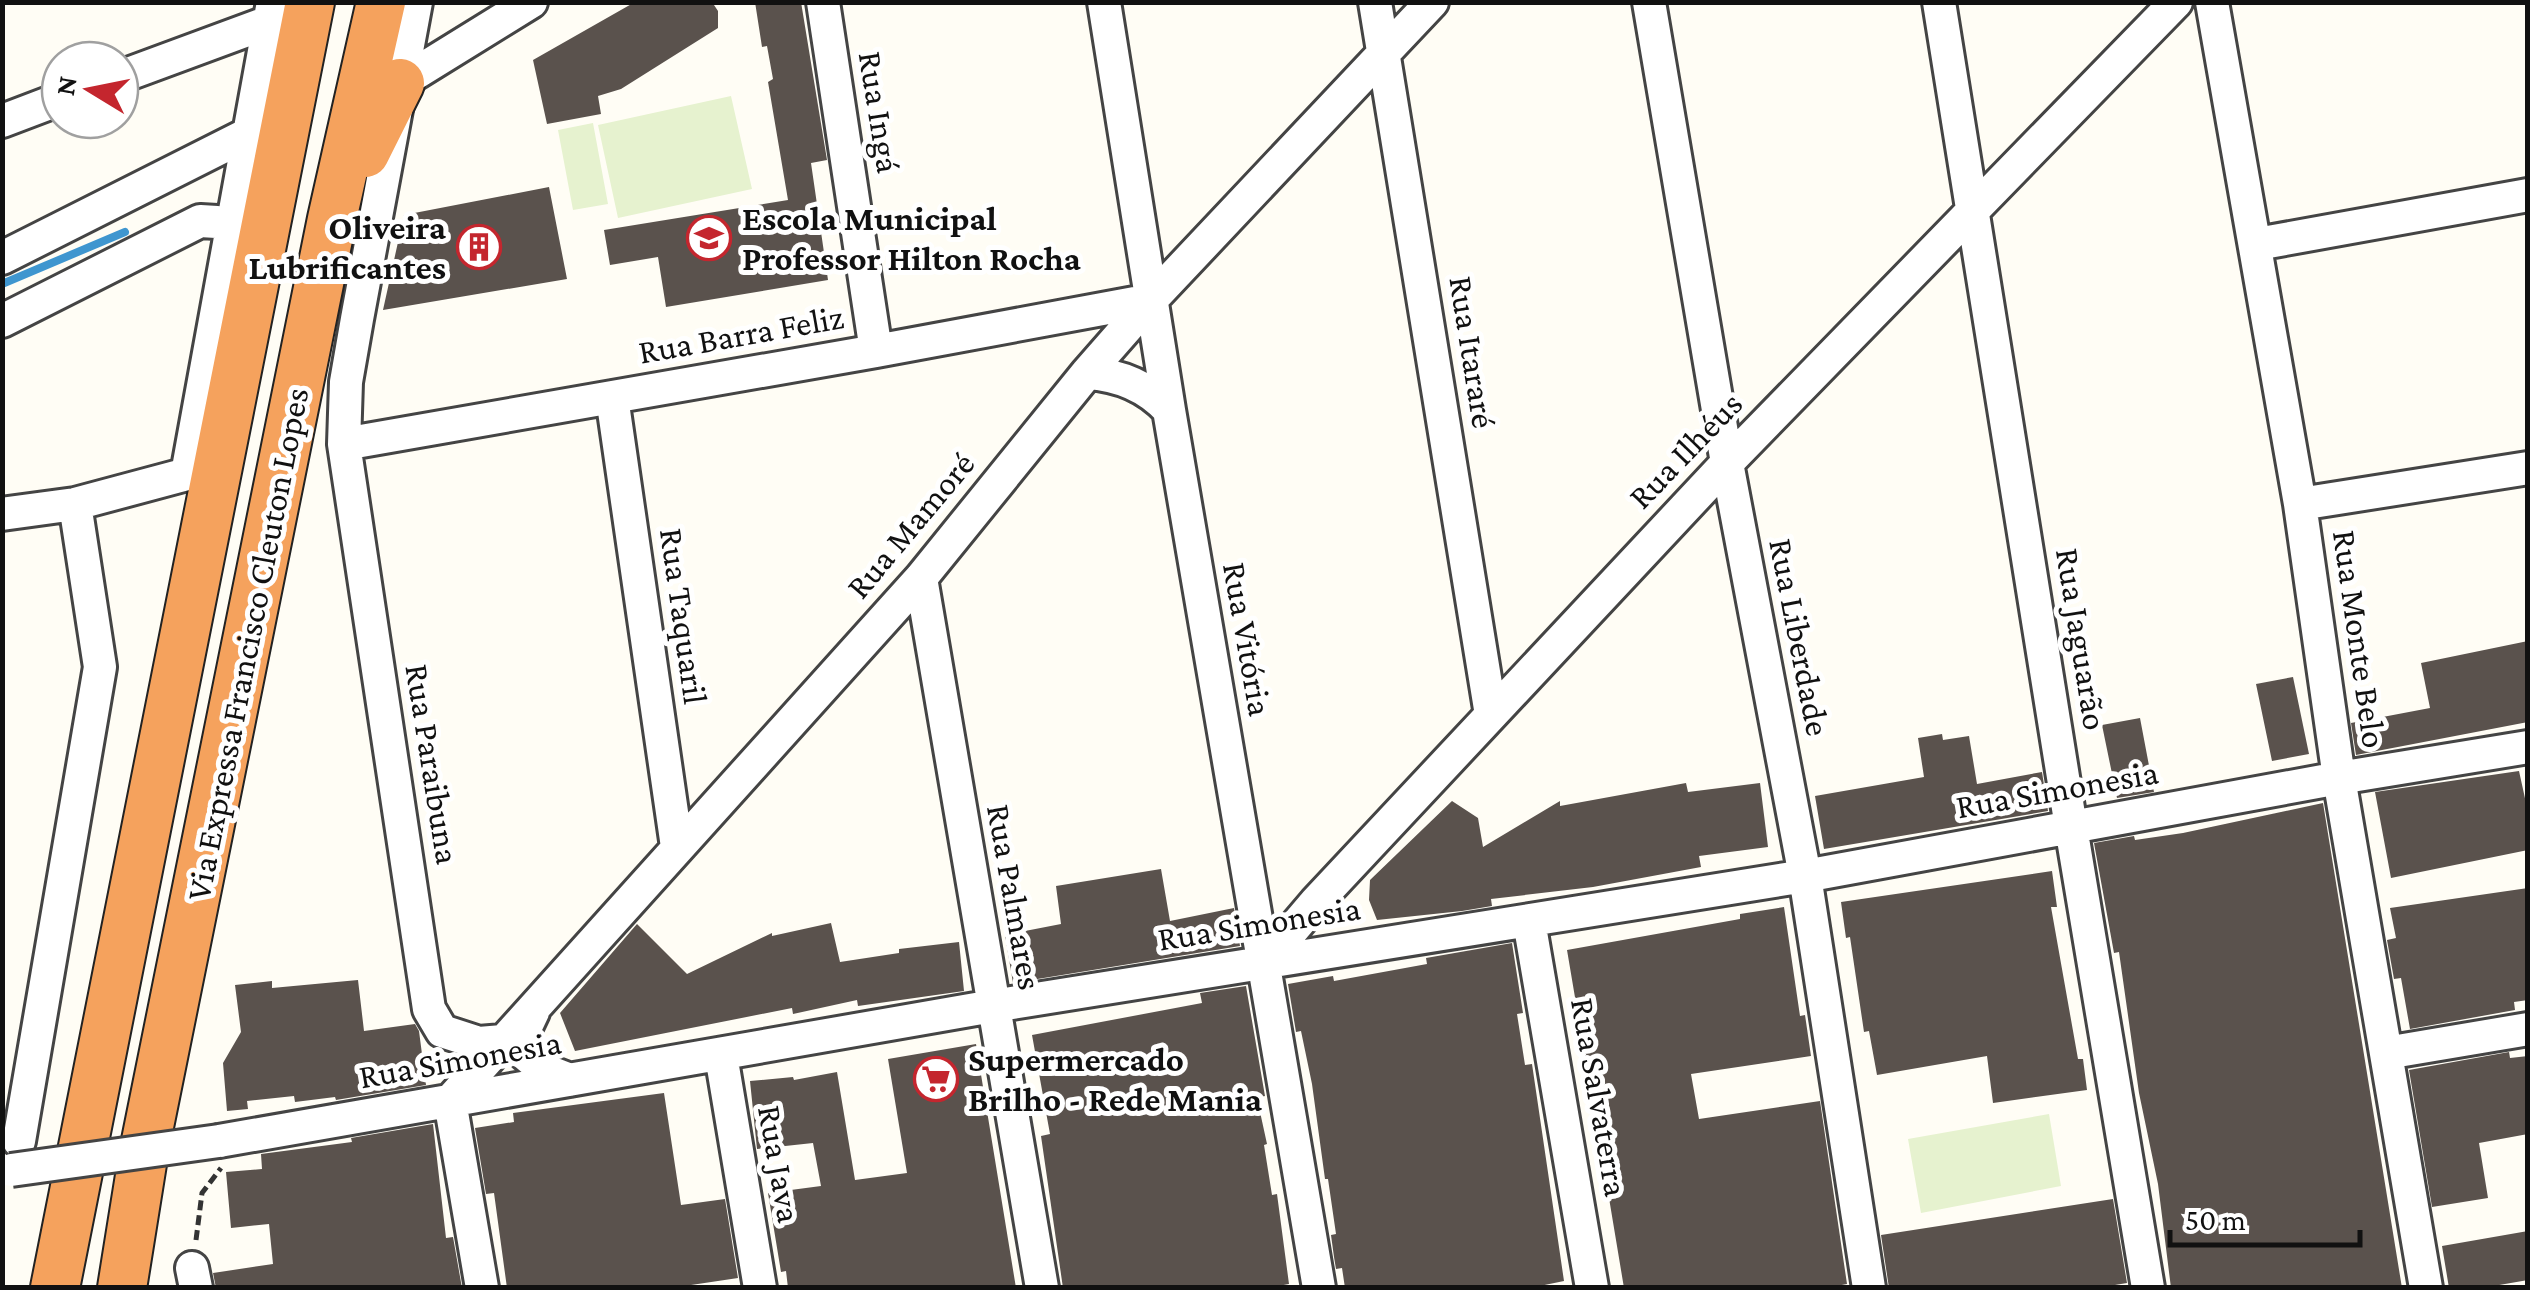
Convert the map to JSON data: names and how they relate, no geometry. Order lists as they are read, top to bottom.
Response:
{
  "streets": {
    "highway": ["Via Expressa Francisco Cleuton Lopes"],
    "street": [
      "Rua Ingá",
      "Rua Barra Feliz",
      "Rua Itararé",
      "Rua Ilhéus",
      "Rua Mamoré",
      "Rua Taquaril",
      "Rua Liberdade",
      "Rua Vitória",
      "Rua Jaguarão",
      "Rua Monte Belo",
      "Rua Paraibuna",
      "Rua Simonesia",
      "Rua Palmares",
      "Rua Salvaterra",
      "Rua Java"
    ]
  },
  "crossings": [
    ["Rua Ingá", "Rua Barra Feliz"],
    ["Rua Barra Feliz", "Rua Mamoré"],
    ["Rua Barra Feliz", "Rua Taquaril"],
    ["Rua Barra Feliz", "Rua Vitória"],
    ["Rua Barra Feliz", "Rua Paraibuna"],
    ["Rua Itararé", "Rua Ilhéus"],
    ["Rua Itararé", "Rua Mamoré"],
    ["Rua Ilhéus", "Rua Liberdade"],
    ["Rua Ilhéus", "Rua Vitória"],
    ["Rua Ilhéus", "Rua Jaguarão"],
    ["Rua Ilhéus", "Rua Simonesia"],
    ["Rua Mamoré", "Rua Taquaril"],
    ["Rua Mamoré", "Rua Vitória"],
    ["Rua Mamoré", "Rua Paraibuna"],
    ["Rua Mamoré", "Rua Simonesia"],
    ["Rua Mamoré", "Rua Palmares"],
    ["Rua Liberdade", "Rua Simonesia"],
    ["Rua Vitória", "Rua Simonesia"],
    ["Rua Jaguarão", "Rua Simonesia"],
    ["Rua Monte Belo", "Rua Simonesia"],
    ["Rua Simonesia", "Rua Palmares"],
    ["Rua Simonesia", "Rua Salvaterra"],
    ["Rua Simonesia", "Rua Java"]
  ],
  "places": {
    "school or university": ["Escola Municipal Professor Hilton Rocha"],
    "building": ["Oliveira Lubrificantes"],
    "supermarket": ["Supermercado Brilho - Rede Mania"]
  },
  "scale_bar": "50 m",
  "north": "left"
}
